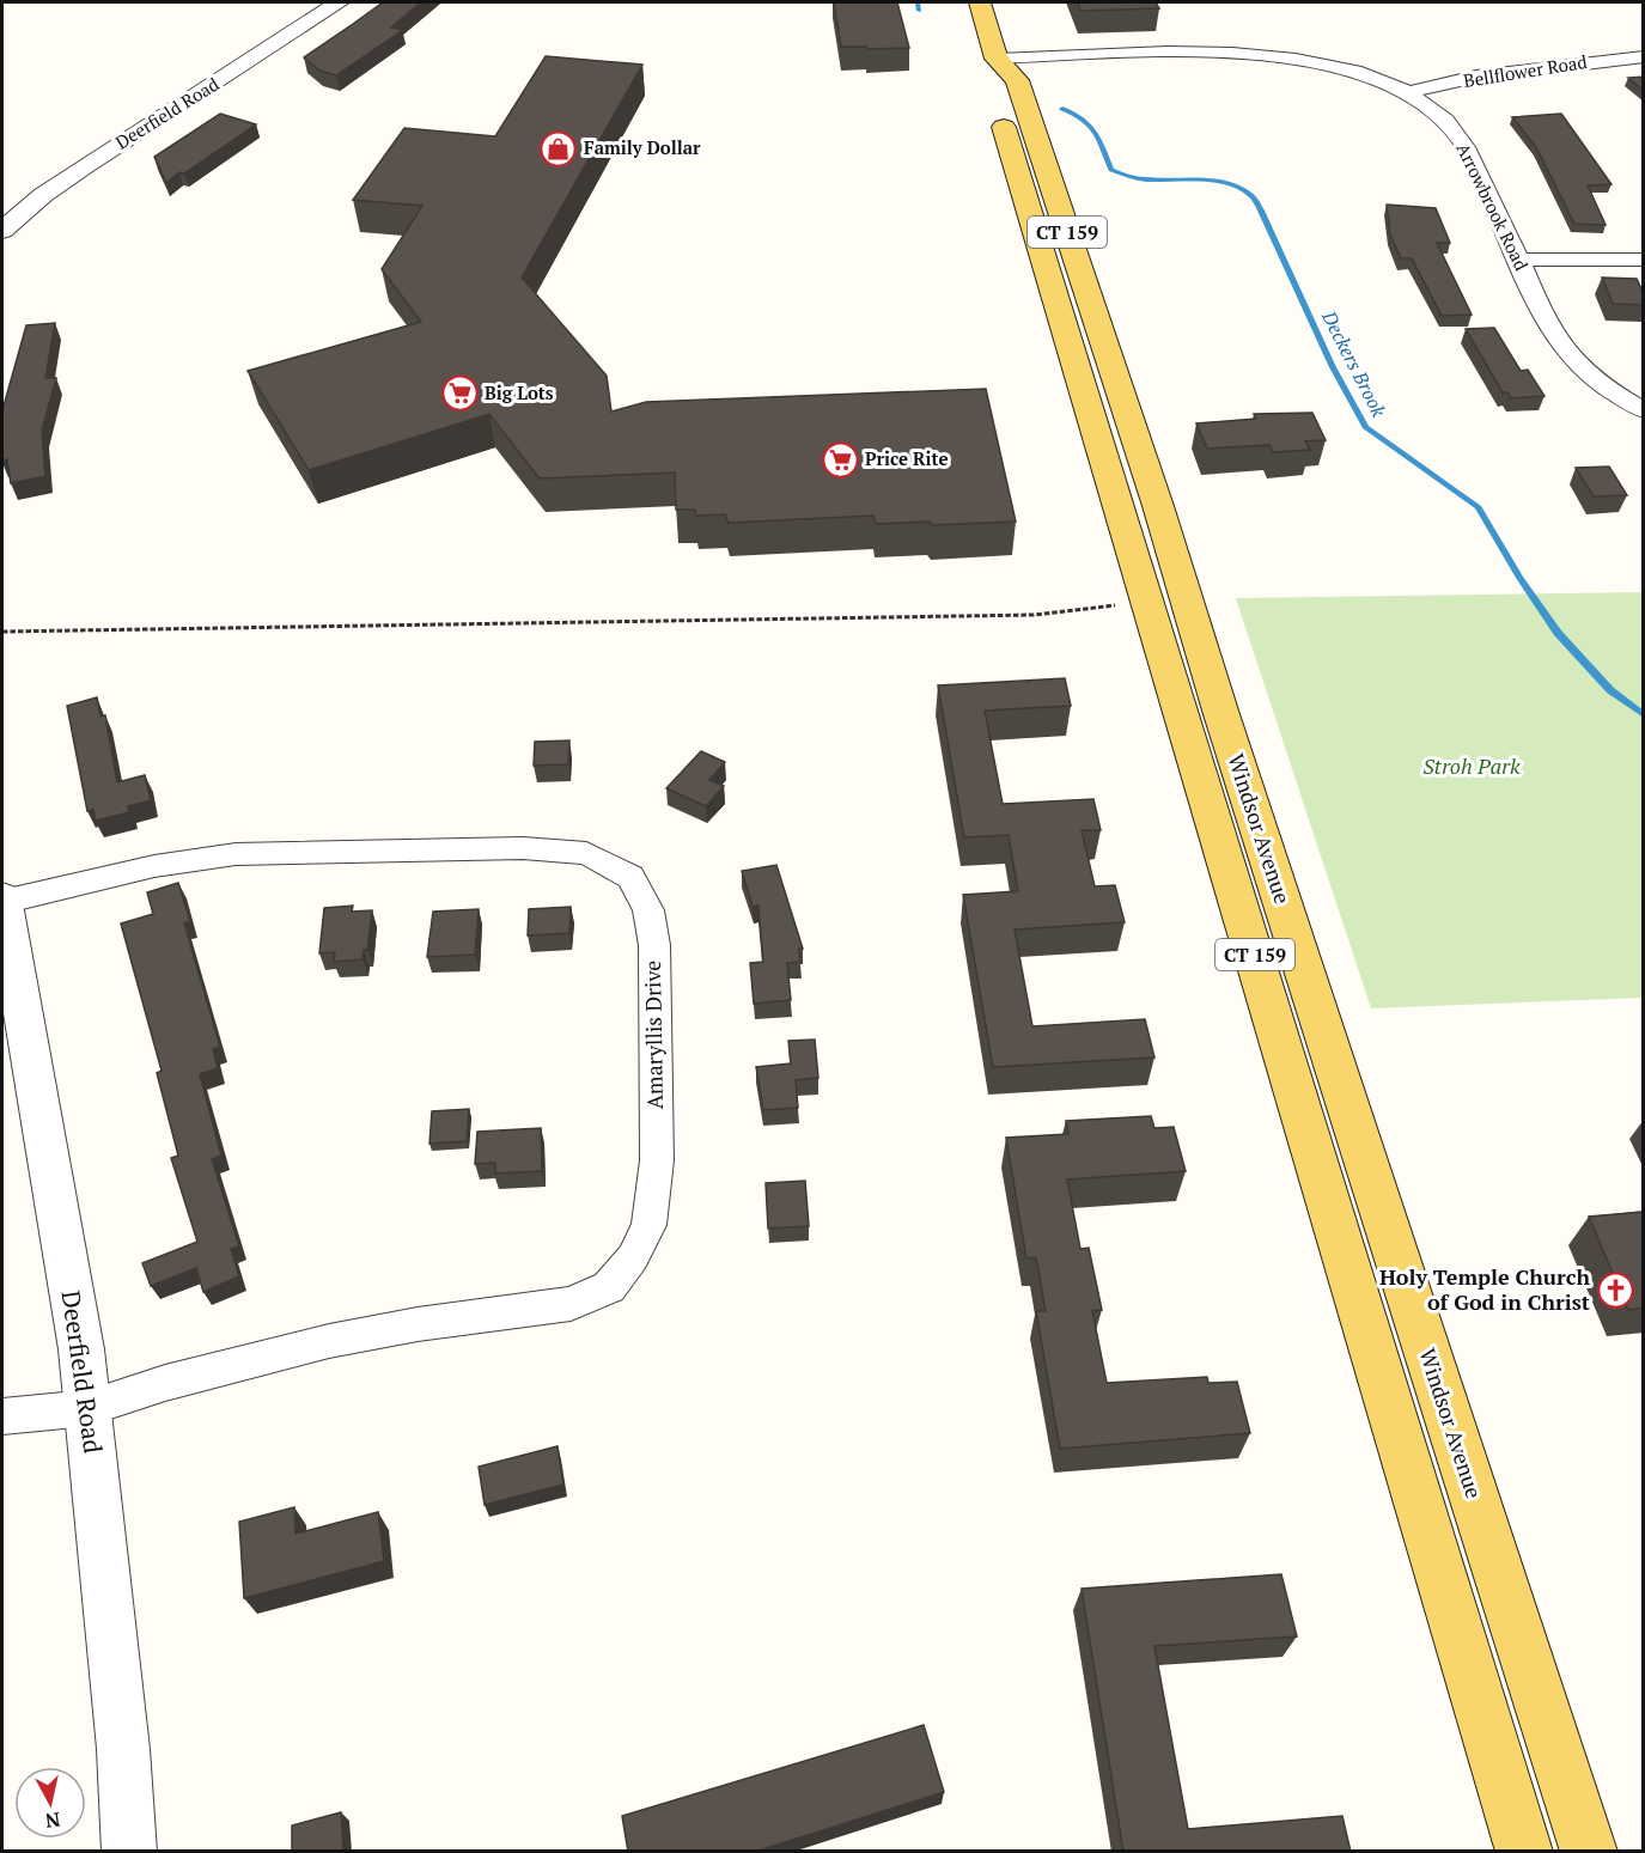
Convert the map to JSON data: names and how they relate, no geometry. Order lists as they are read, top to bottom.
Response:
{
  "streets": {
    "main road": ["CT 159", "Windsor Avenue"],
    "street": [
      "Bellflower Road",
      "Deerfield Road",
      "Arrowbrook Road",
      "Amaryllis Drive"
    ]
  },
  "crossings": [
    ["Bellflower Road", "Arrowbrook Road"],
    ["Deerfield Road", "Amaryllis Drive"],
    ["Arrowbrook Road", "Windsor Avenue"]
  ],
  "water": ["Deckers Brook"],
  "parks": ["Stroh Park"],
  "places": {
    "shop": ["Family Dollar"],
    "supermarket": ["Big Lots", "Price Rite"],
    "church": ["Holy Temple Church of God in Christ"]
  },
  "north": "bottom"
}
